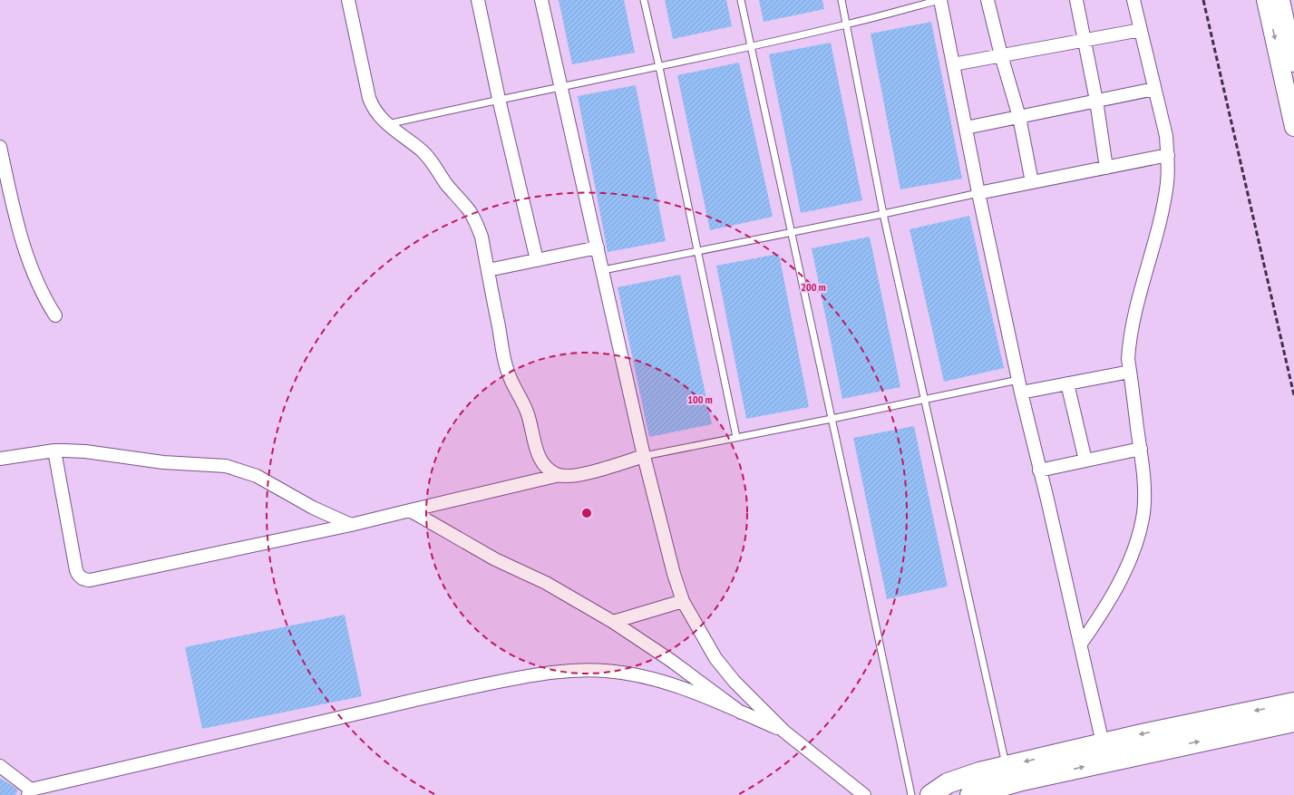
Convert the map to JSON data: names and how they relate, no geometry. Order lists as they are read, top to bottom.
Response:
{
  "rings": ["200 m", "100 m"]
}
